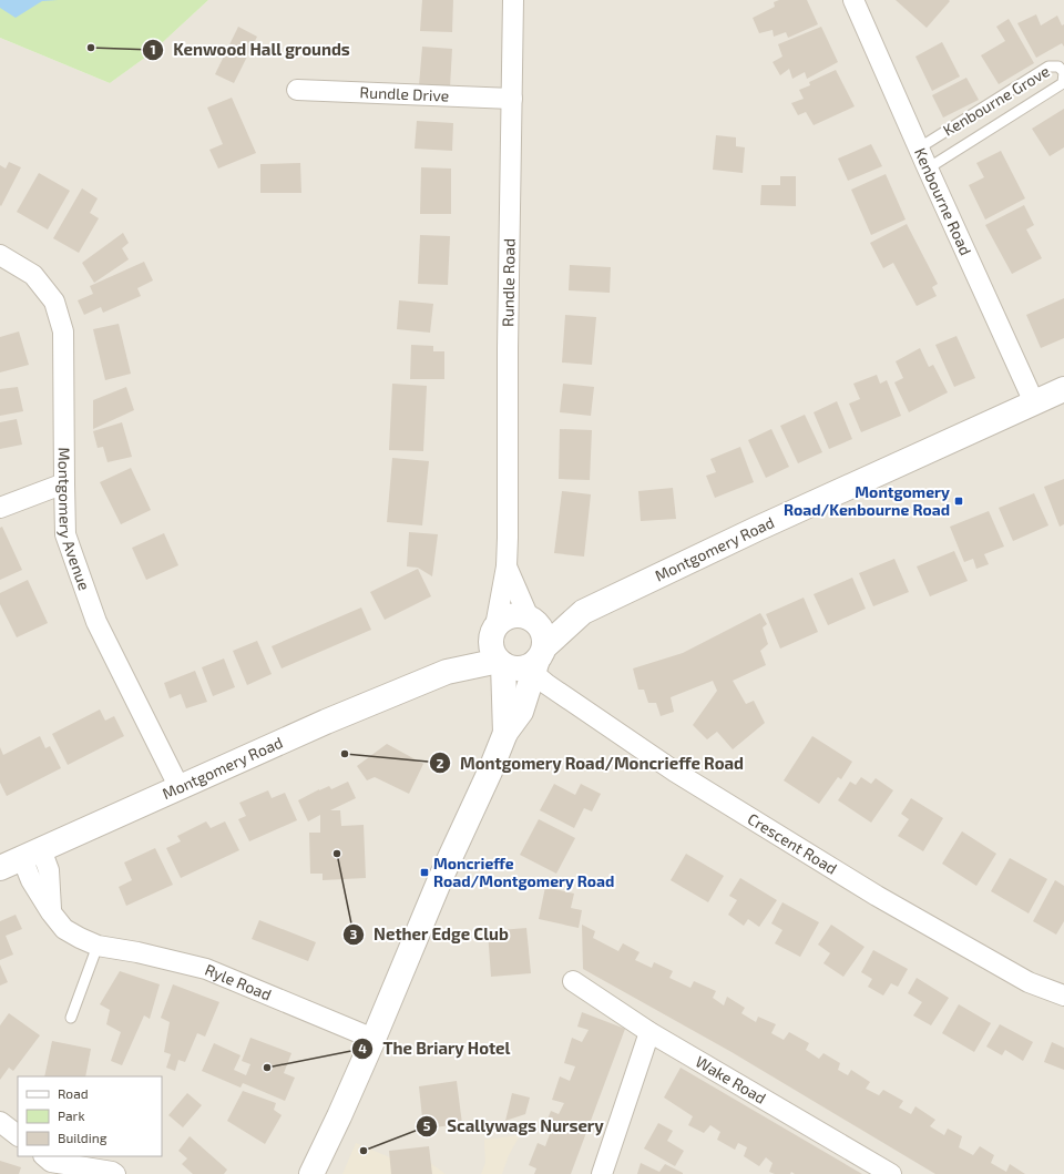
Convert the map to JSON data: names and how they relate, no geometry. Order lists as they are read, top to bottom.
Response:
{
  "streets": {
    "street": [
      "Rundle Drive",
      "Kenbourne Road",
      "Rundle Road",
      "Montgomery Avenue",
      "Montgomery Road",
      "Crescent Road",
      "Ryle Road",
      "Wake Road"
    ],
    "lane": ["Kenbourne Grove"]
  },
  "crossings": [
    ["Rundle Drive", "Rundle Road"],
    ["Kenbourne Grove", "Kenbourne Road"],
    ["Kenbourne Road", "Montgomery Road"],
    ["Rundle Road", "Montgomery Road"],
    ["Rundle Road", "Crescent Road"],
    ["Montgomery Avenue", "Montgomery Road"],
    ["Montgomery Road", "Crescent Road"],
    ["Montgomery Road", "Ryle Road"]
  ],
  "places": {
    "other": [
      "Kenwood Hall grounds",
      "Montgomery Road/Moncrieffe Road",
      "Nether Edge Club",
      "The Briary Hotel",
      "Scallywags Nursery"
    ],
    "transit": ["Montgomery Road/Kenbourne Road", "Moncrieffe Road/Montgomery Road"]
  },
  "legend": ["Road", "Park", "Building"]
}
